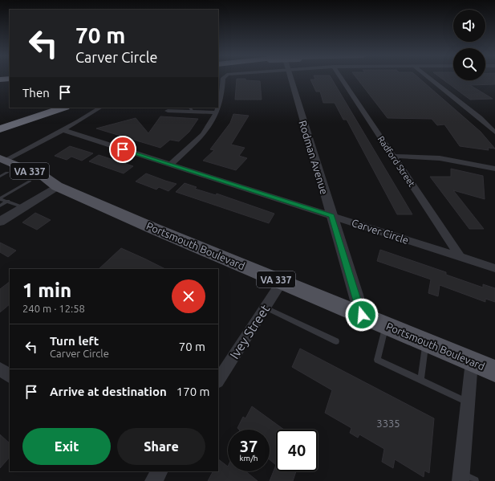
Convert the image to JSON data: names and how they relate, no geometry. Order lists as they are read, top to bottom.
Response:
{
  "streets": {
    "main road": ["VA 337", "Portsmouth Boulevard"],
    "street": [
      "Rodman Avenue",
      "Radford Street",
      "Carver Circle",
      "Ivey Street"
    ]
  },
  "crossings": [
    ["Rodman Avenue", "Carver Circle"],
    ["Rodman Avenue", "Portsmouth Boulevard"],
    ["Radford Street", "Carver Circle"],
    ["Portsmouth Boulevard", "Ivey Street"]
  ],
  "house_numbers": ["3335"],
  "page": {
    "turn": ["70 m", "Carver Circle"],
    "then": "Then",
    "heading": ["1 min", "240 m · 12:58"],
    "list": [
      {
        "name": "Turn left",
        "note": "Carver Circle",
        "value": "70 m"
      },
      {
        "name": "Arrive at destination",
        "value": "170 m"
      }
    ],
    "buttons": ["Exit", "Share"],
    "speed": "37 km/h",
    "limit": "40"
  }
}
